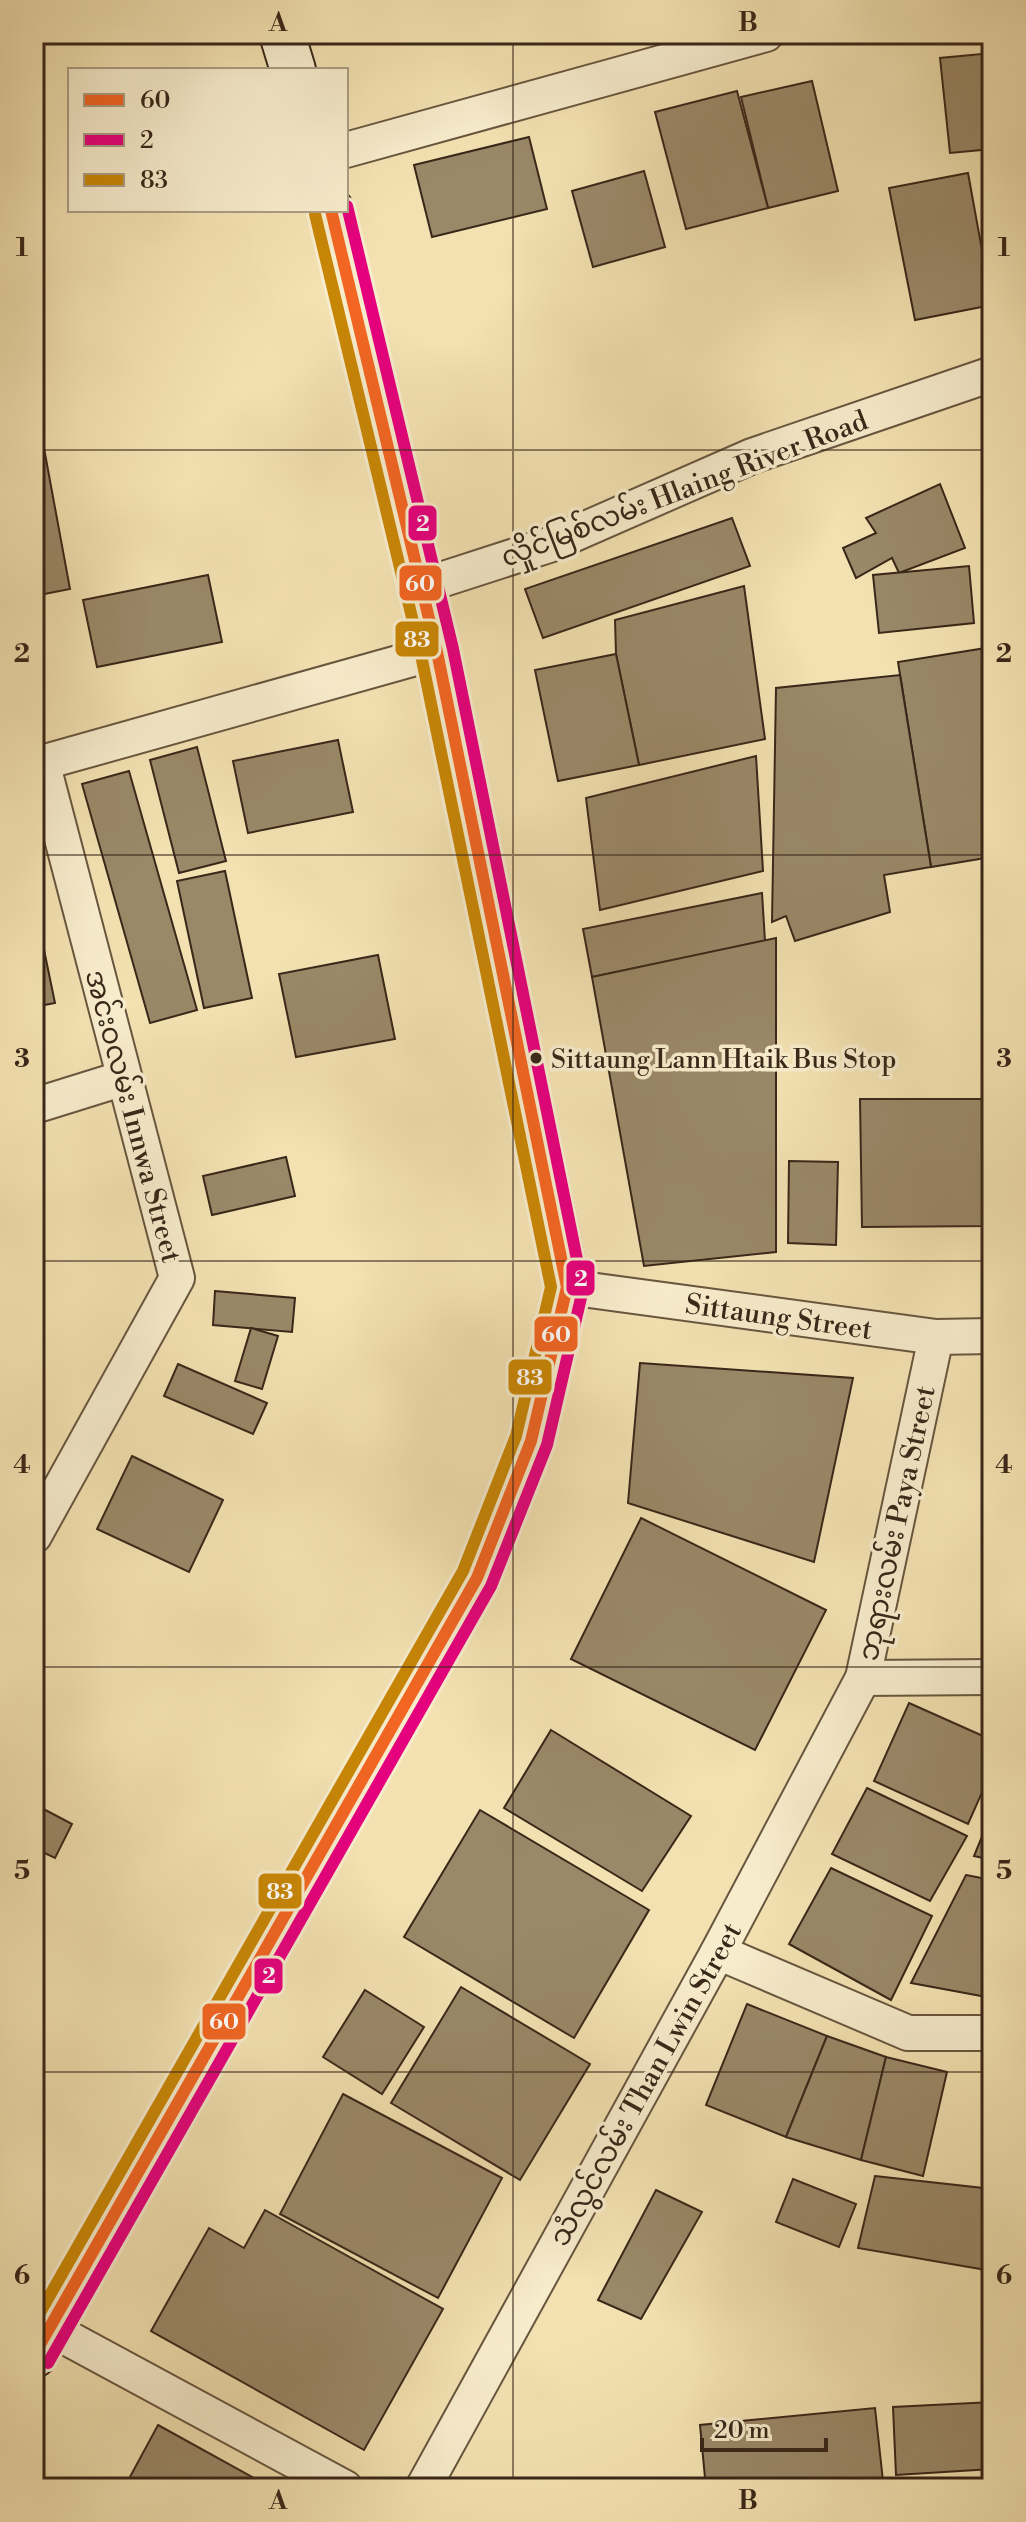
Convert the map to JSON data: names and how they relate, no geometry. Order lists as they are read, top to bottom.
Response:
{
  "streets": {
    "street": [
      "လှိုင်မြစ်လမ်း Hlaing River Road",
      "အင်းဝလမ်း Innwa Street",
      "Sittaung Street",
      "ဘုရားလမ်း Paya Street",
      "သံလွင်လမ်း Than Lwin Street"
    ]
  },
  "crossings": [
    ["Sittaung Street", "ဘုရားလမ်း Paya Street"],
    ["ဘုရားလမ်း Paya Street", "သံလွင်လမ်း Than Lwin Street"]
  ],
  "places": ["Sittaung Lann Htaik Bus Stop"],
  "lines": ["transit line 2", "transit line 60", "transit line 83"],
  "legend": ["60", "2", "83"],
  "scale_bar": "20 m",
  "grid": {
    "columns": ["A", "B"],
    "rows": [
      "1",
      "2",
      "3",
      "4",
      "5",
      "6"
    ]
  }
}
